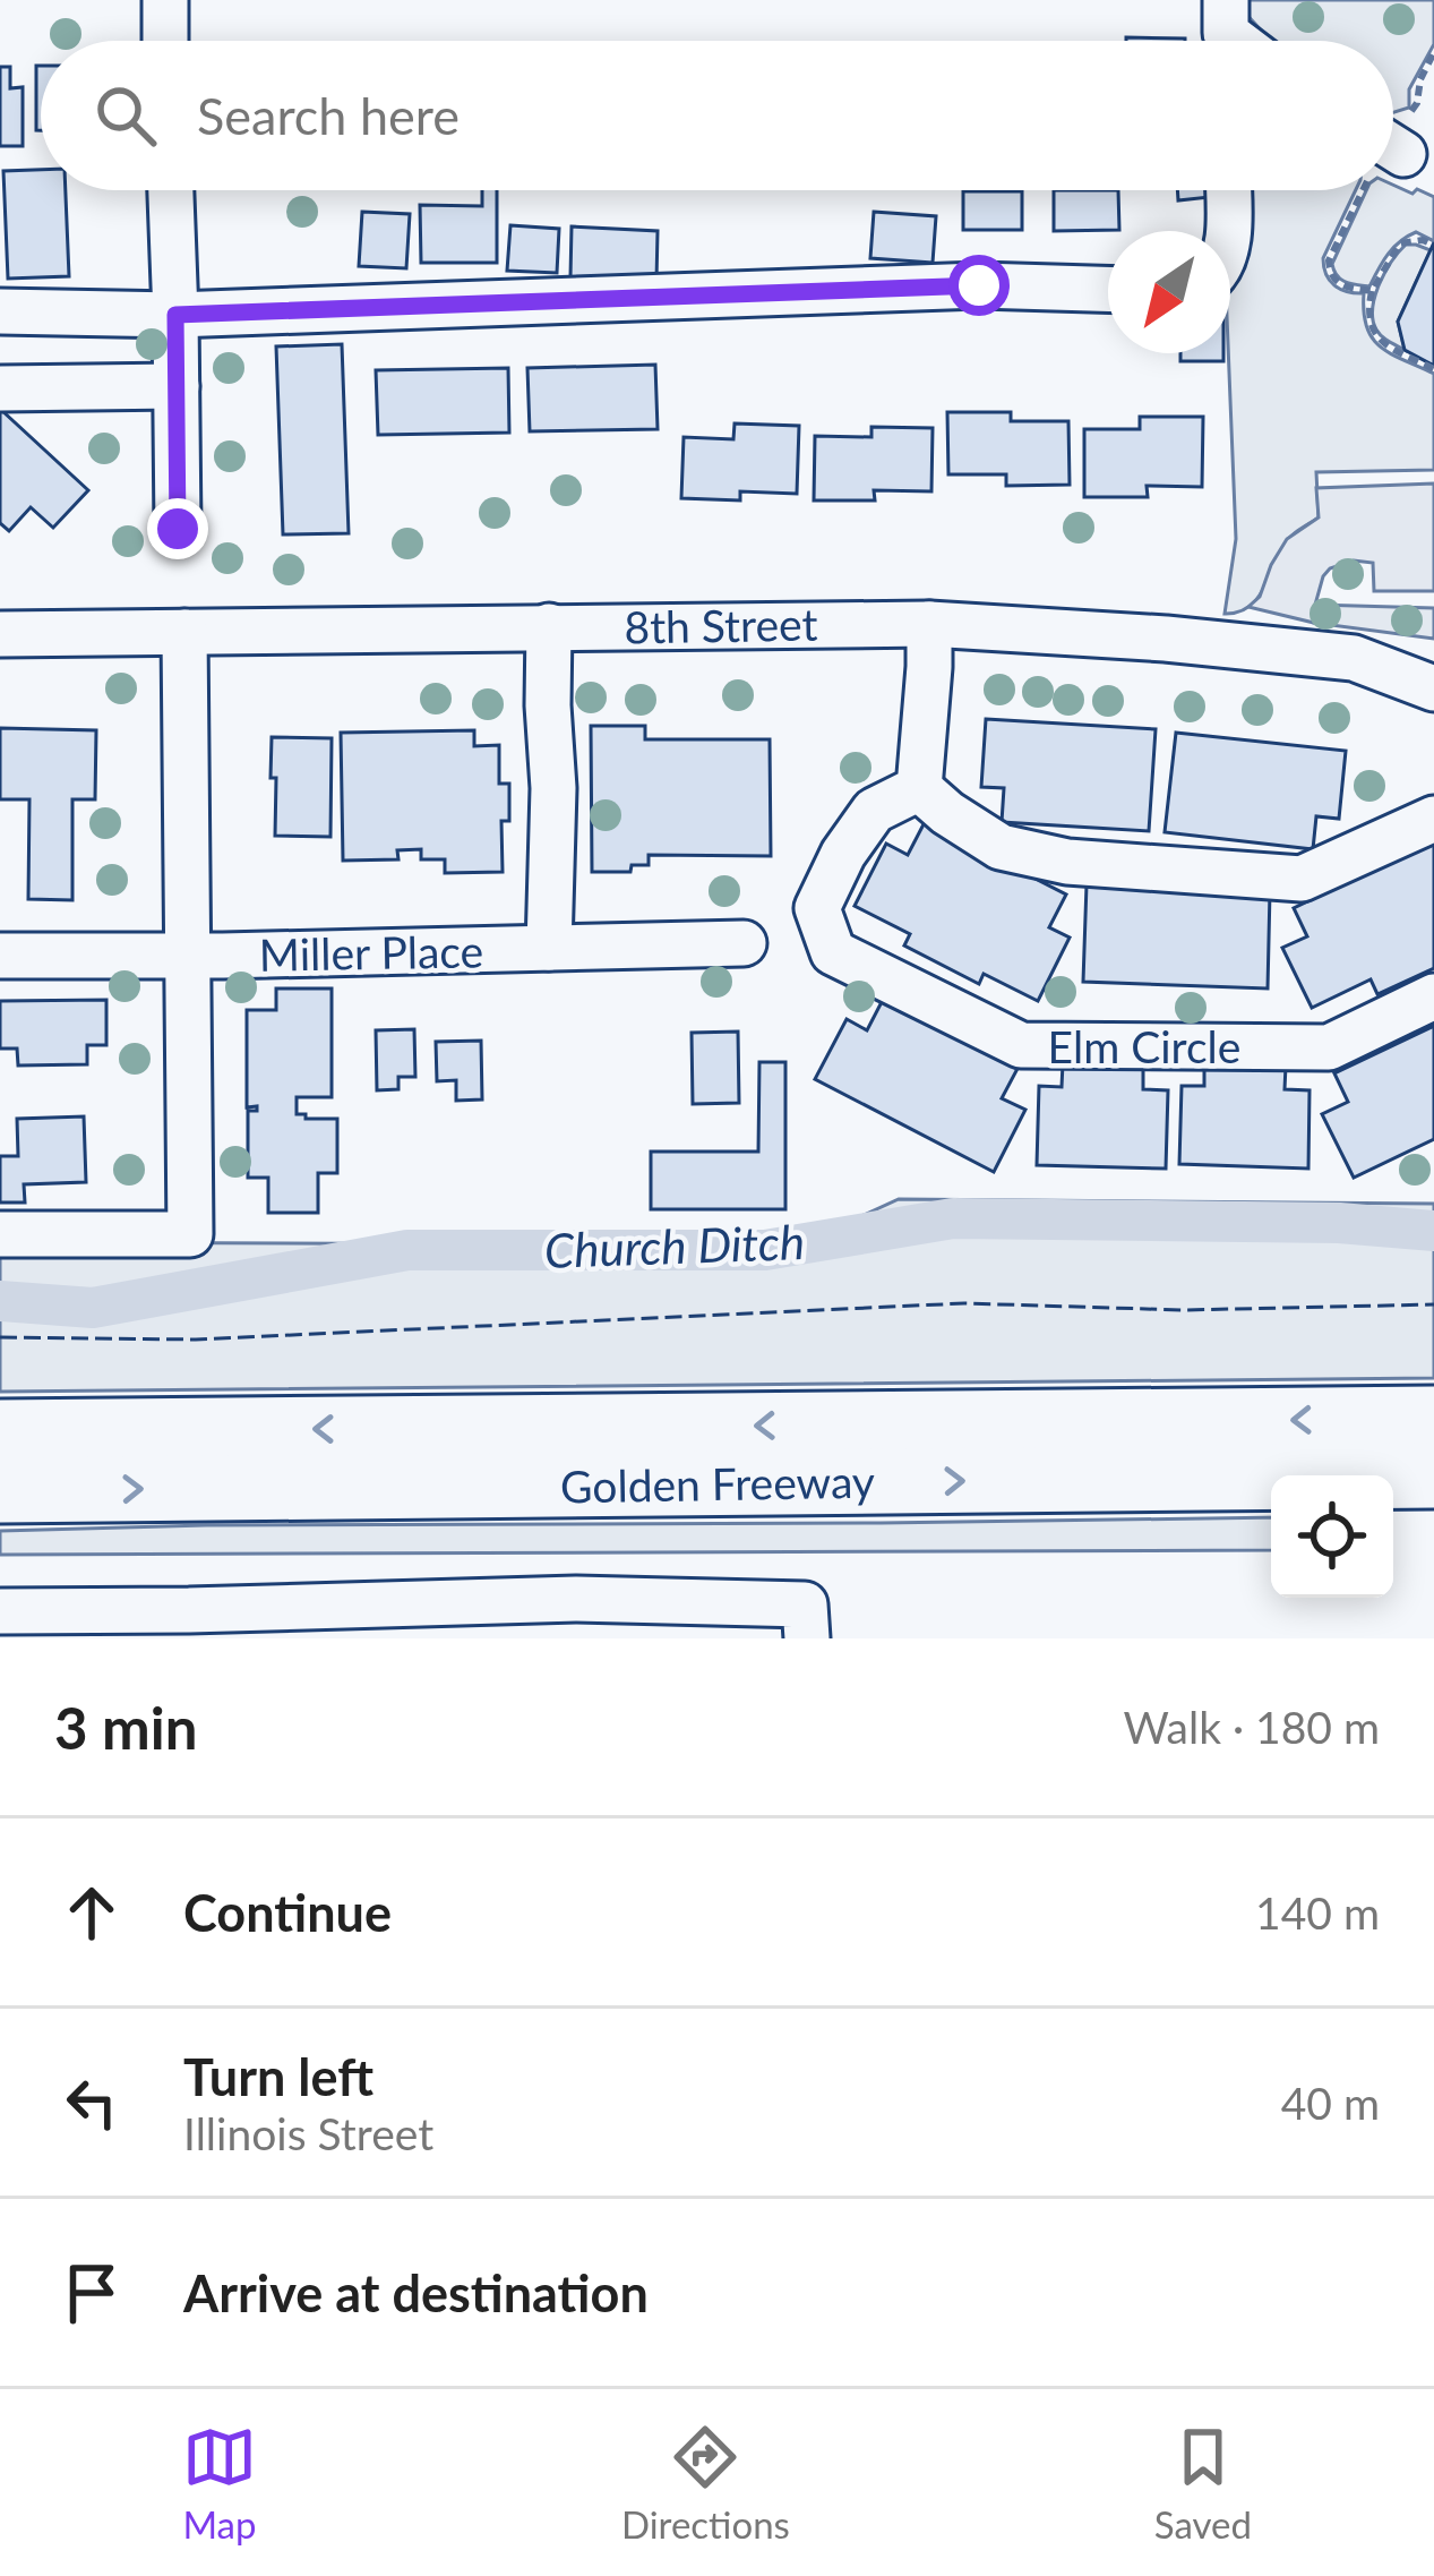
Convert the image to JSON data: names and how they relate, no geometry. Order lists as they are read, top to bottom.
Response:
{
  "streets": {
    "highway": ["Golden Freeway"],
    "street": ["8th Street", "Miller Place", "Elm Circle"]
  },
  "water": ["Church Ditch"],
  "north": "bottom left",
  "page": {
    "search": "Search here",
    "heading": ["3 min", "Walk · 180 m"],
    "list": [
      ["Continue", "140 m"],
      ["Turn left", "Illinois Street", "40 m"],
      "Arrive at destination"
    ],
    "nav": ["Map", "Directions", "Saved"]
  }
}
